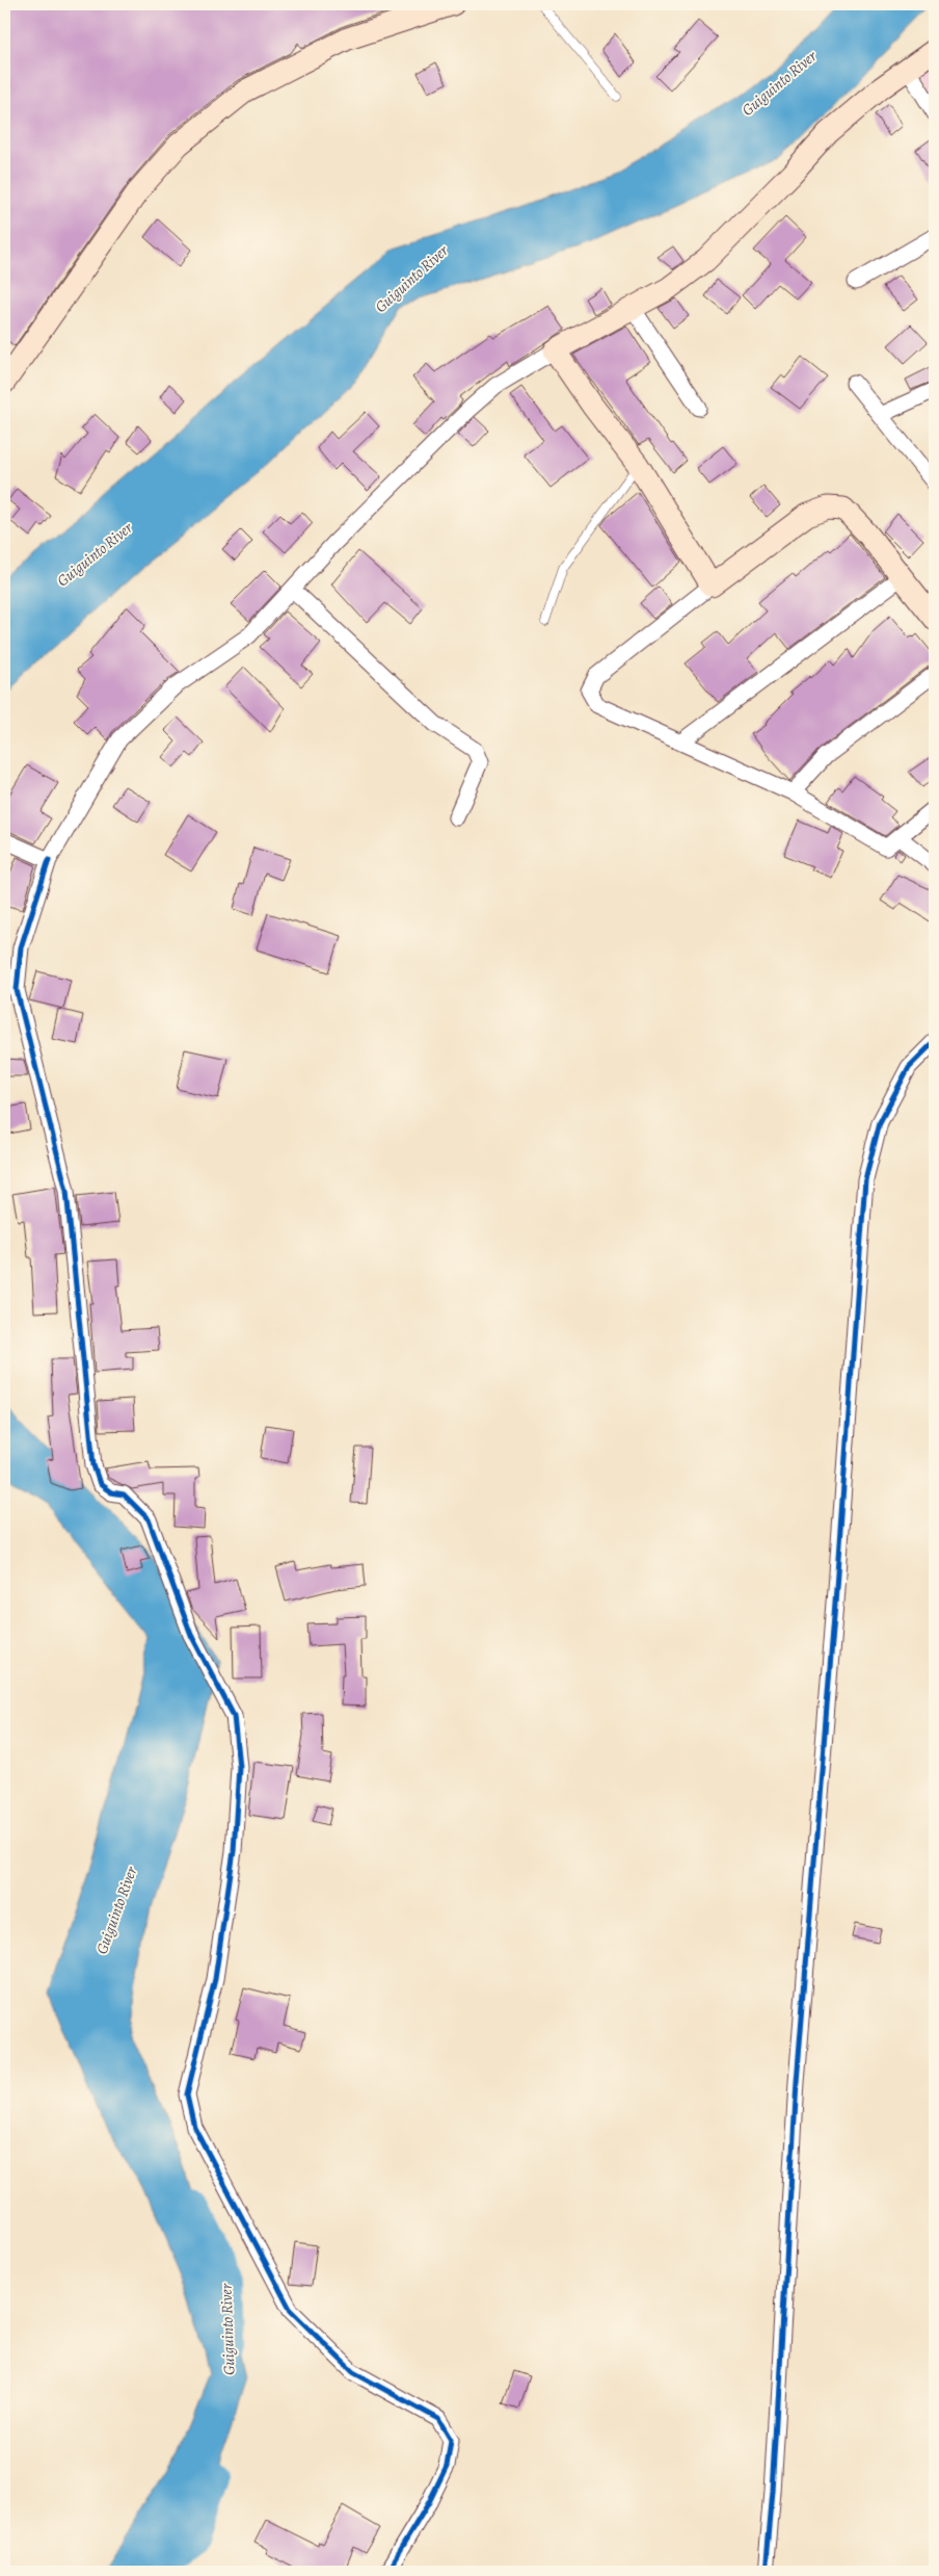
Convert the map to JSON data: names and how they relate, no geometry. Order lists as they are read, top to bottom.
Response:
{
  "water": ["Guiguinto River"]
}
